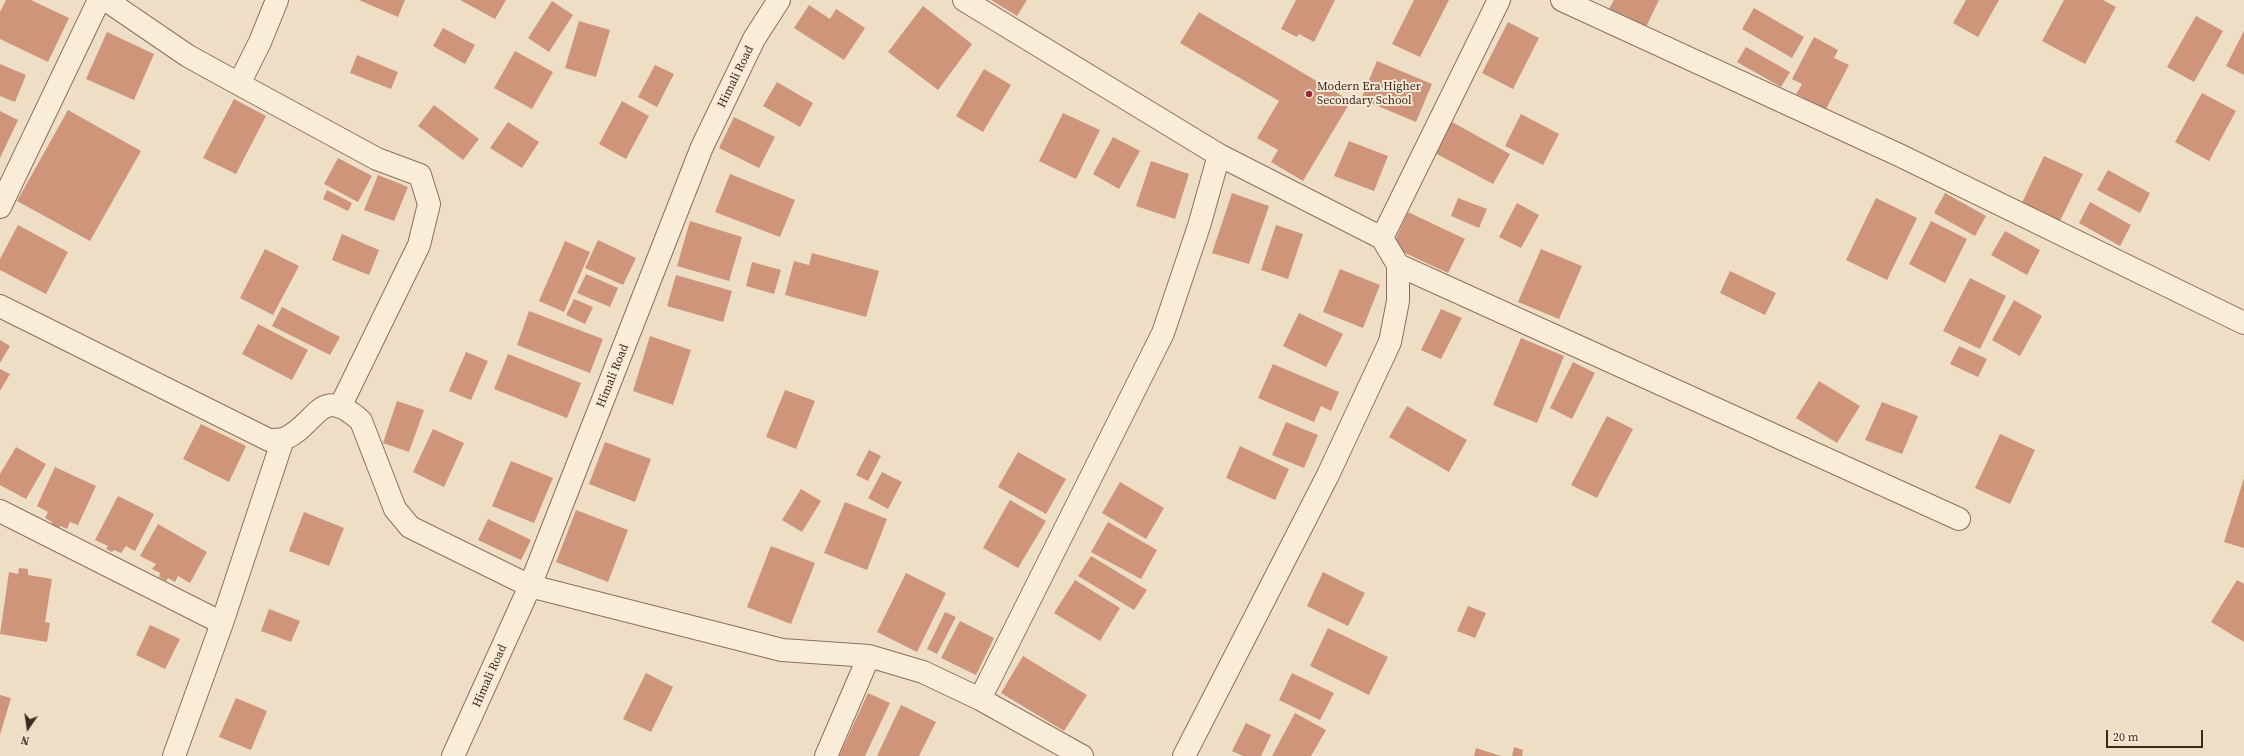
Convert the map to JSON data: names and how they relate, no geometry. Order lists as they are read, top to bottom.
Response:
{
  "streets": {
    "street": ["Himali Road"]
  },
  "places": ["Modern Era Higher Secondary School"],
  "scale_bar": "20 m",
  "north": "bottom"
}
